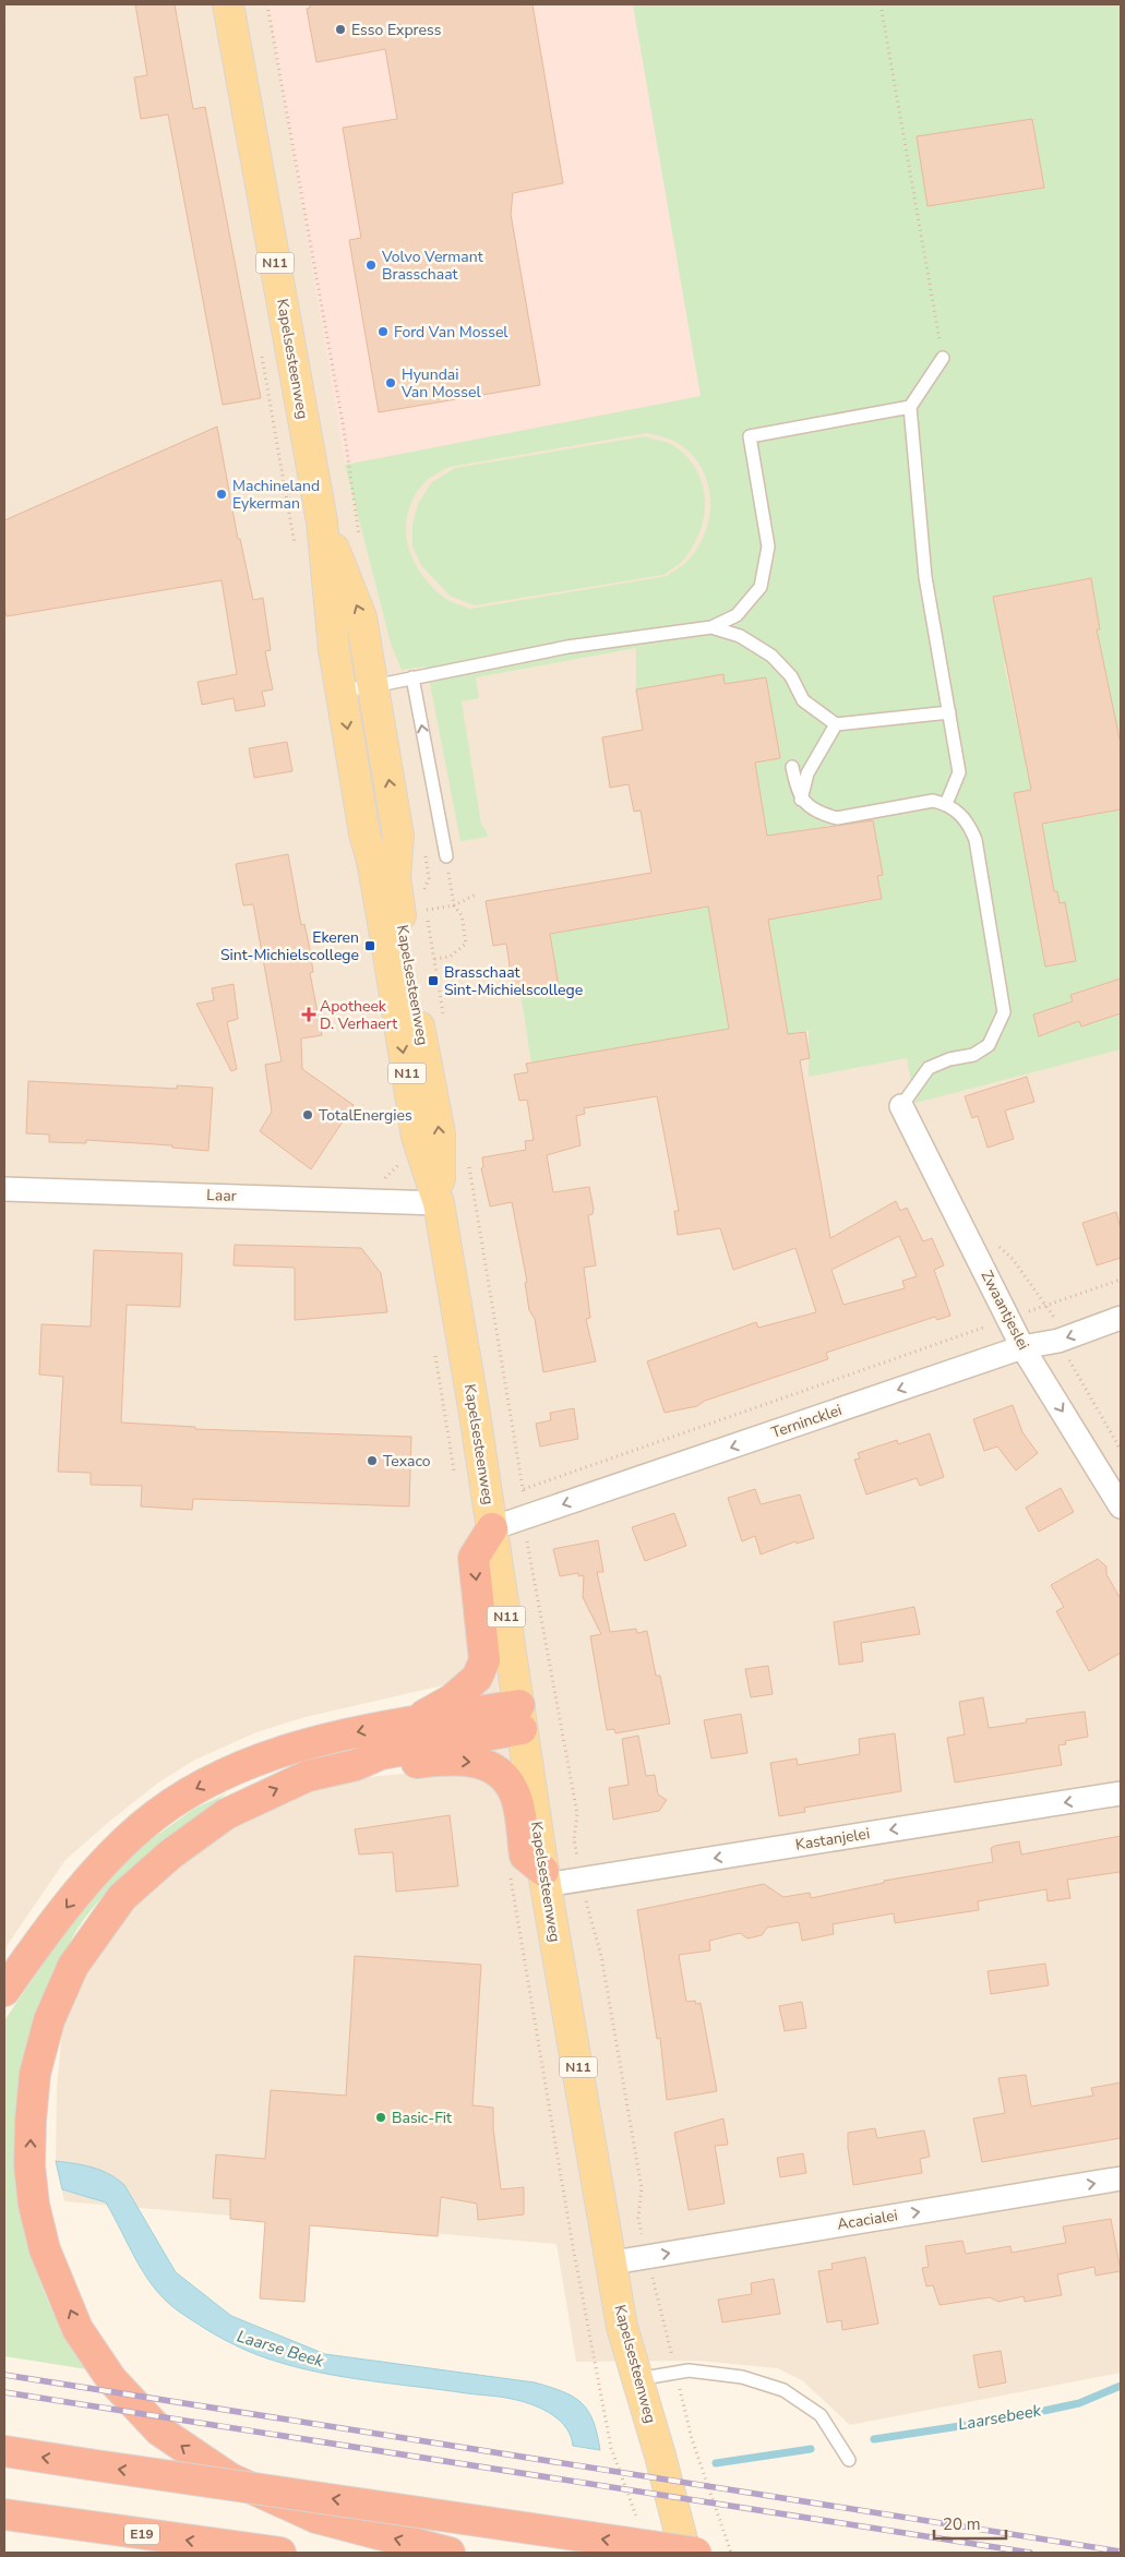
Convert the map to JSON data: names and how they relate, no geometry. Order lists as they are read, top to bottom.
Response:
{
  "streets": {
    "highway": ["E19"],
    "main road": ["N11", "Kapelsesteenweg"],
    "street": [
      "Laar",
      "Zwaantjeslei",
      "Ternincklei",
      "Kastanjelei",
      "Acacialei"
    ]
  },
  "crossings": [
    ["Kapelsesteenweg", "Laar"],
    ["Kapelsesteenweg", "Ternincklei"],
    ["Kapelsesteenweg", "Kastanjelei"],
    ["Kapelsesteenweg", "Acacialei"],
    ["Zwaantjeslei", "Ternincklei"]
  ],
  "one_way": [
    "Zwaantjeslei",
    "Ternincklei",
    "Kastanjelei",
    "Acacialei"
  ],
  "water": ["Laarse Beek", "Laarsebeek"],
  "places": {
    "other": [
      "Esso Express",
      "Volvo Vermant Brasschaat",
      "Ford Van Mossel",
      "Hyundai Van Mossel",
      "Machineland Eykerman",
      "TotalEnergies",
      "Texaco",
      "Basic-Fit"
    ],
    "transit": ["Ekeren Sint-Michielscollege", "Brasschaat Sint-Michielscollege"],
    "health": ["Apotheek D. Verhaert"]
  },
  "scale_bar": "20 m"
}
